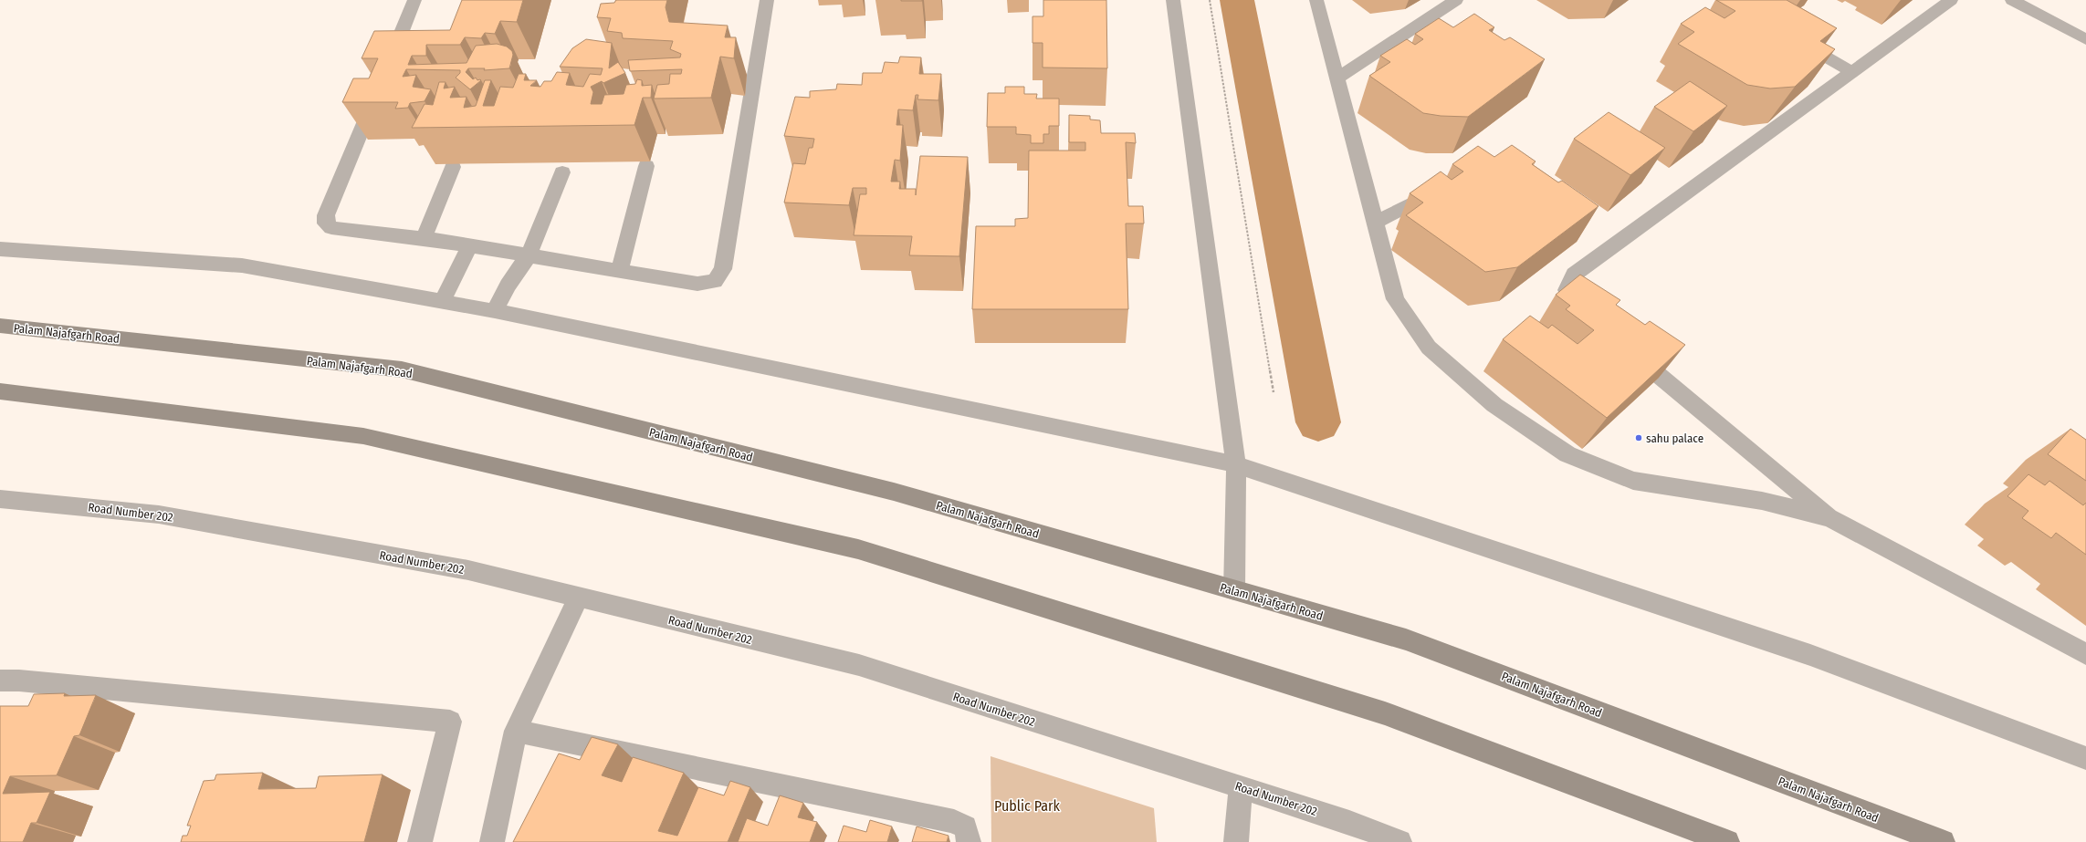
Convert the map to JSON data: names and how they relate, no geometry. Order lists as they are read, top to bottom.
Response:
{
  "streets": {
    "main road": ["Palam Najafgarh Road"],
    "street": ["Road Number 202"]
  },
  "parks": ["Public Park"],
  "places": ["sahu palace"]
}
